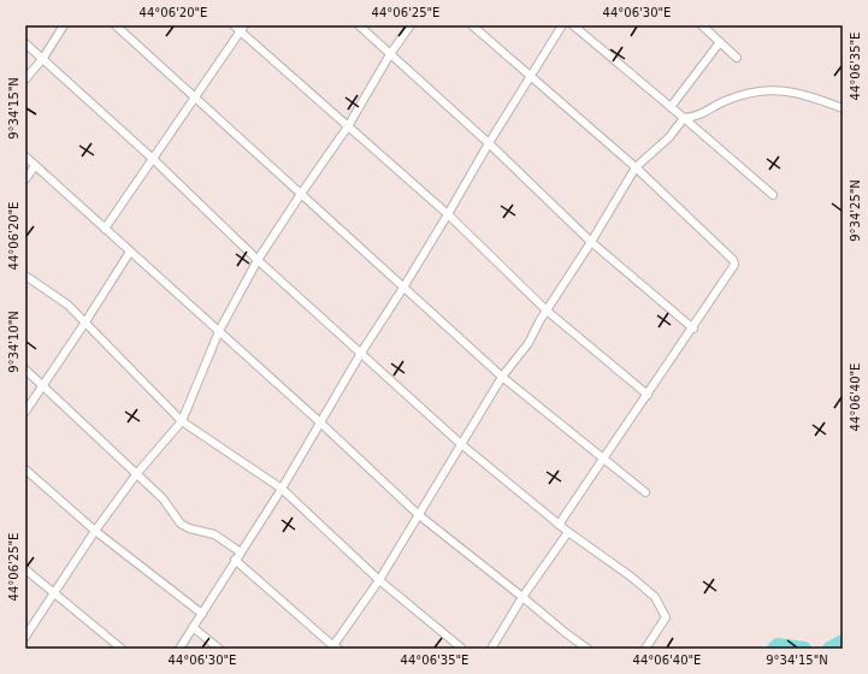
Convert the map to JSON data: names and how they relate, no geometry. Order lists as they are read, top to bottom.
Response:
{
  "coordinates": [
    "44°06'20\"E",
    "44°06'25\"E",
    "44°06'30\"E",
    "44°06'35\"E",
    "9°34'15\"N",
    "9°34'25\"N",
    "9°34'10\"N",
    "44°06'40\"E"
  ]
}
